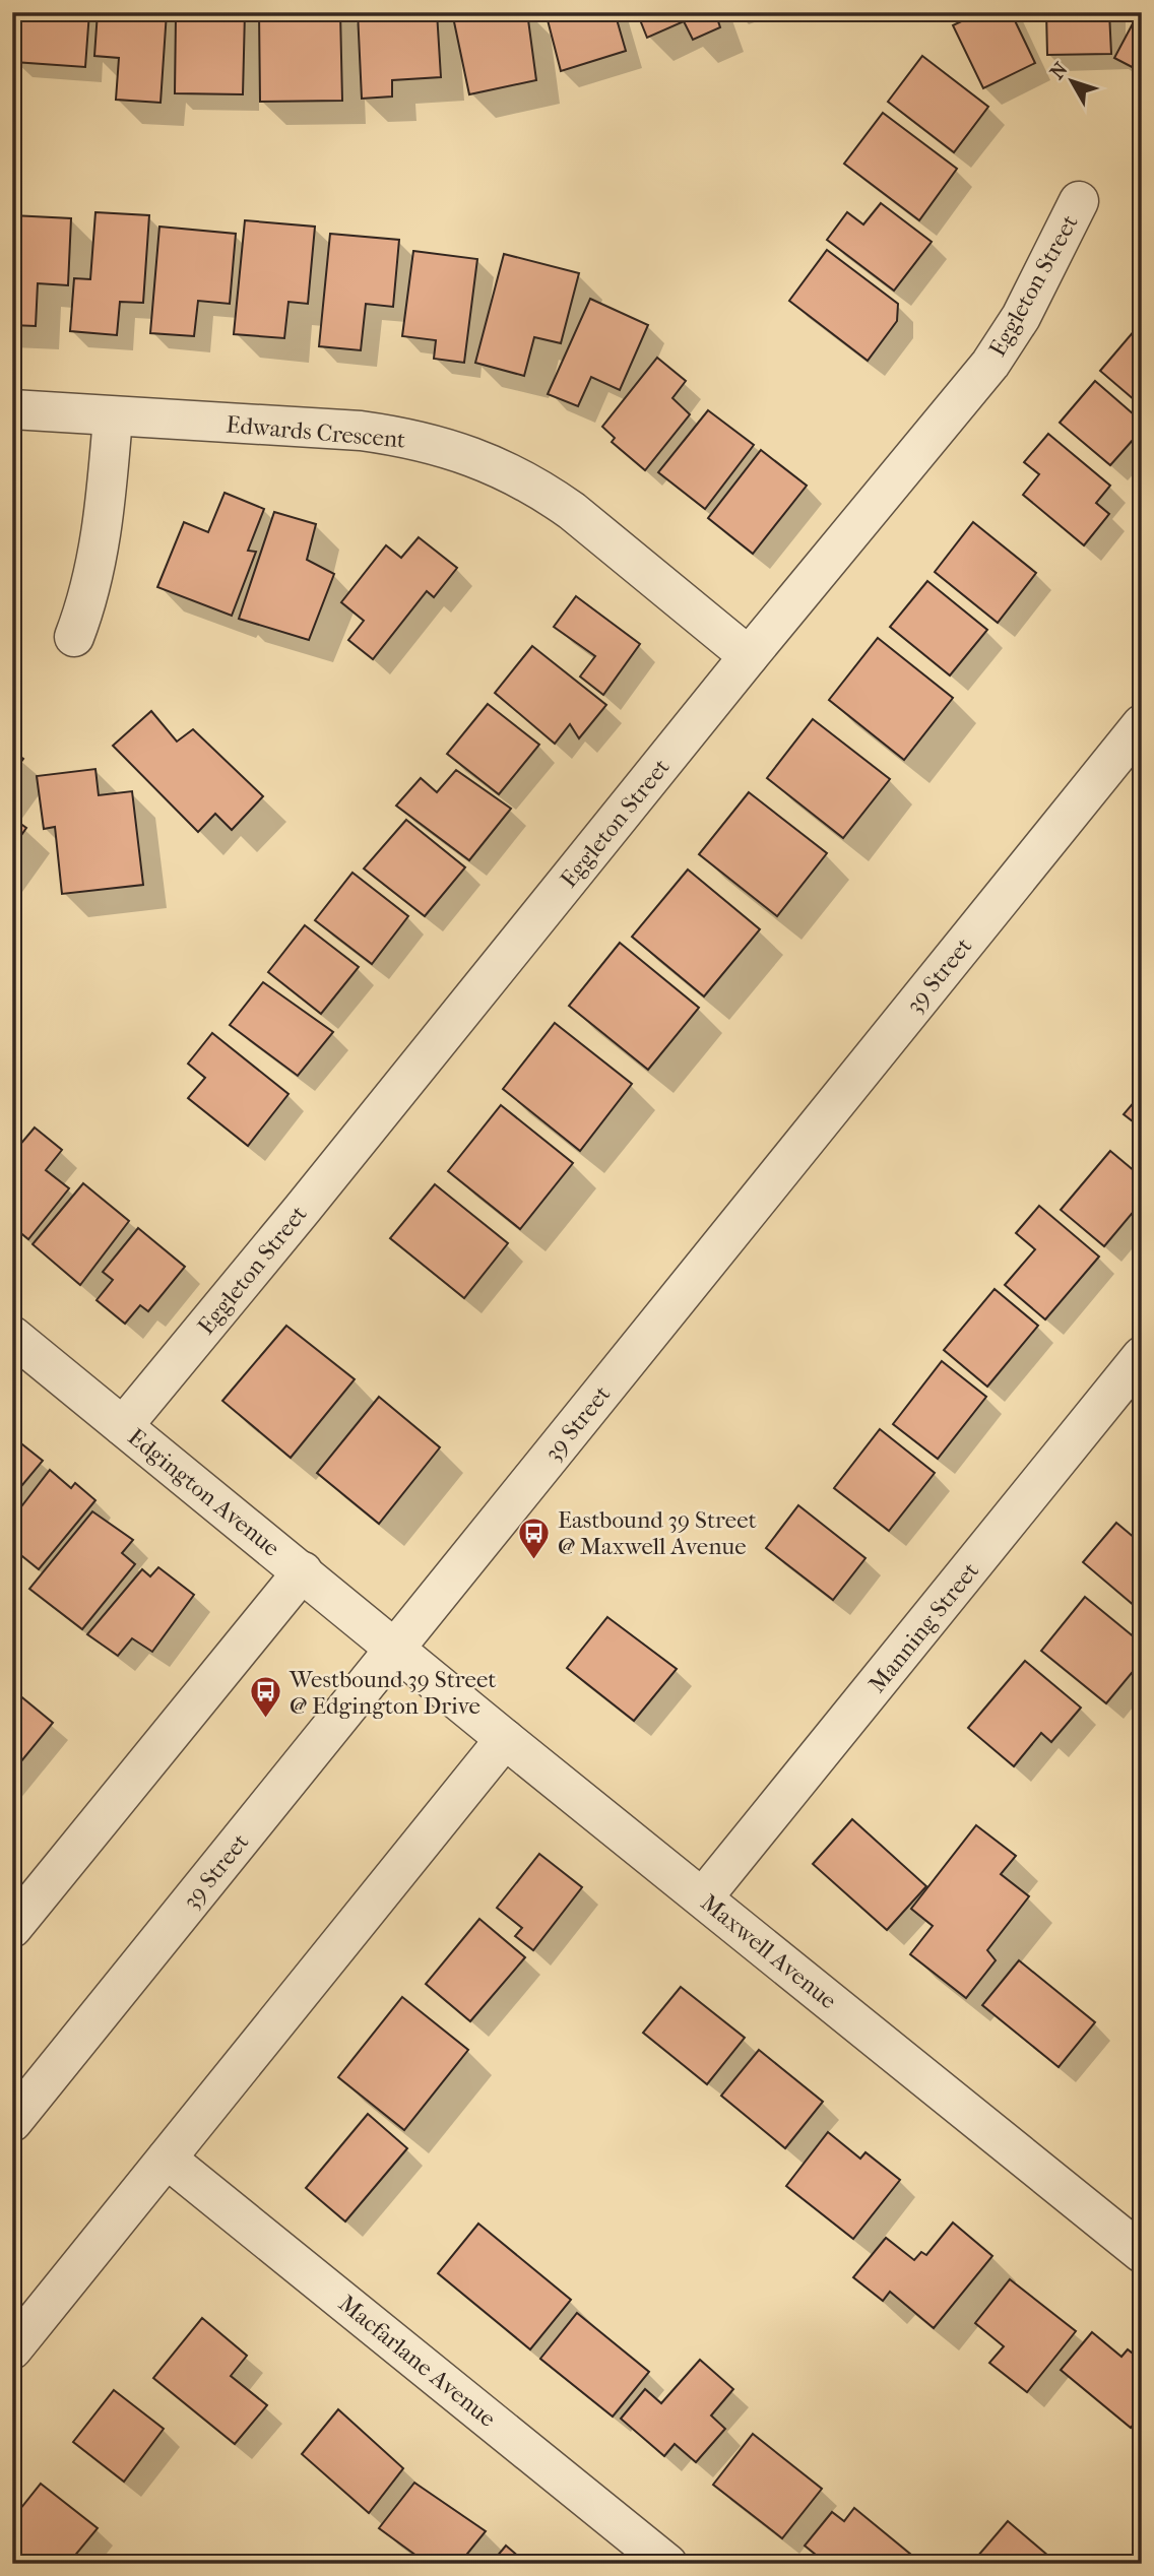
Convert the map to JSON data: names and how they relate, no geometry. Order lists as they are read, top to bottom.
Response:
{
  "streets": {
    "street": [
      "Eggleton Street",
      "Edwards Crescent",
      "39 Street",
      "Edgington Avenue",
      "Manning Street",
      "Maxwell Avenue",
      "Macfarlane Avenue"
    ]
  },
  "crossings": [
    ["Eggleton Street", "Edwards Crescent"],
    ["Eggleton Street", "Edgington Avenue"],
    ["39 Street", "Edgington Avenue"],
    ["39 Street", "Maxwell Avenue"],
    ["Edgington Avenue", "Maxwell Avenue"],
    ["Manning Street", "Maxwell Avenue"]
  ],
  "places": {
    "bus stop": ["Eastbound 39 Street @ Maxwell Avenue", "Westbound 39 Street @ Edgington Drive"]
  },
  "north": "top left"
}
